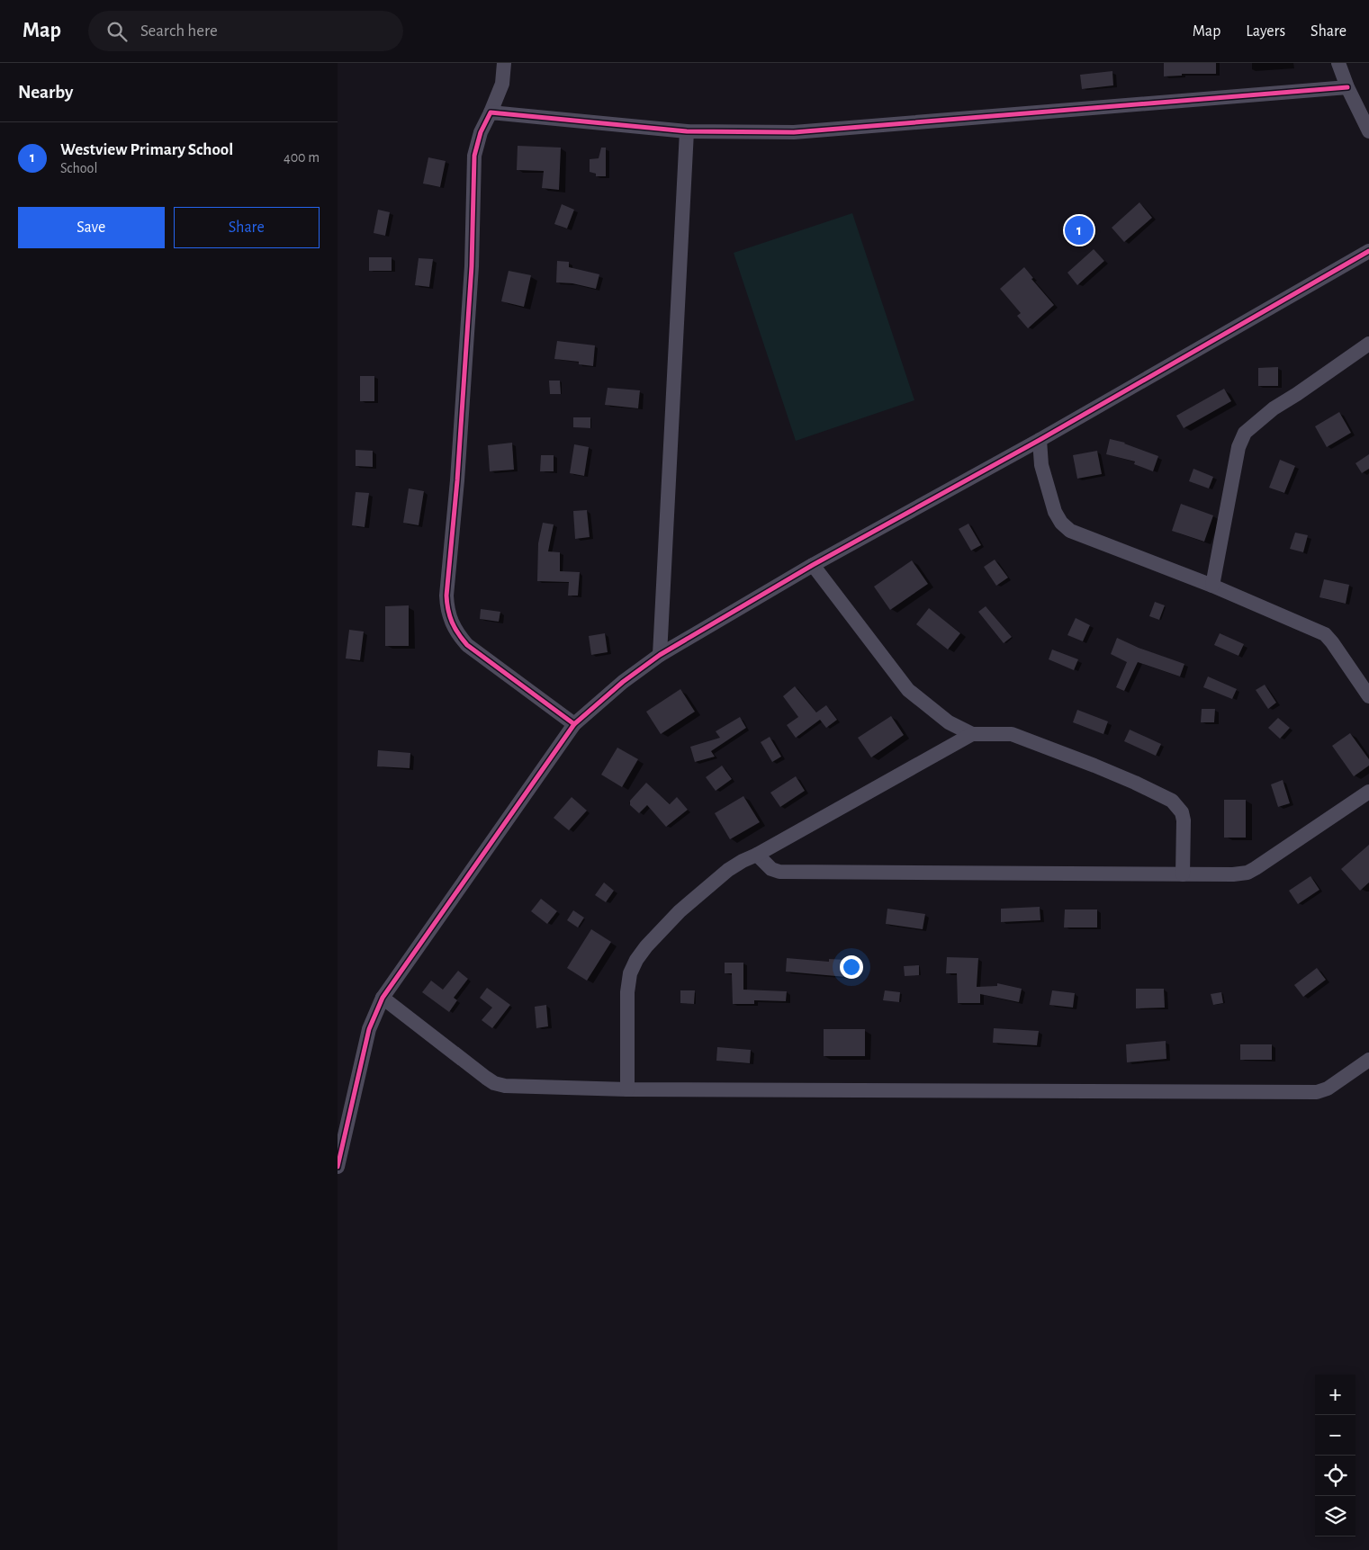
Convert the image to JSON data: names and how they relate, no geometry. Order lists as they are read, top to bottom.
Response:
{
  "page": {
    "header": "Map",
    "search": "Search here",
    "nav": ["Map", "Layers", "Share"],
    "heading": "Nearby",
    "list": [
      {
        "mark": "1",
        "name": "Westview Primary School",
        "note": "School",
        "value": "400 m"
      }
    ],
    "buttons": ["Save", "Share"],
    "pins": "1",
    "map_buttons": ["+", "−"]
  }
}
